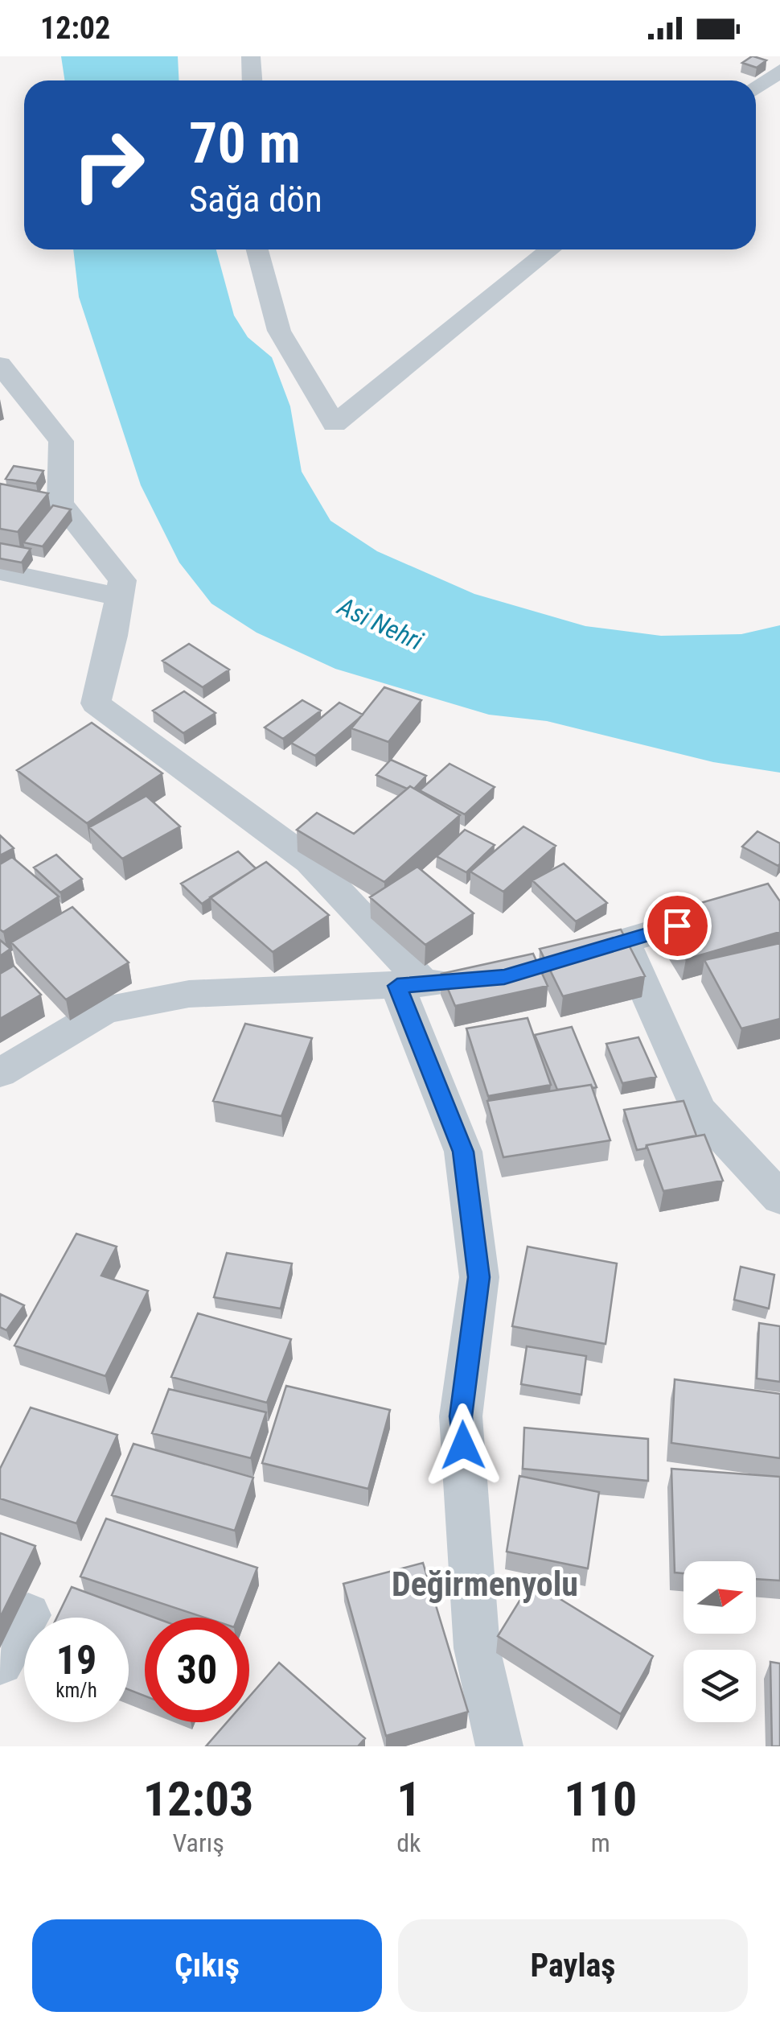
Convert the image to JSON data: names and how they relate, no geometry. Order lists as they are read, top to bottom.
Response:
{
  "districts": ["Değirmenyolu"],
  "water": ["Asi Nehri"],
  "north": "right",
  "page": {
    "status": "12:02",
    "turn": ["70 m", "Sağa dön"],
    "speed": "19 km/h",
    "limit": "30",
    "eta": [
      "12:03",
      "Varış",
      "1",
      "dk",
      "110",
      "m"
    ],
    "buttons": ["Çıkış", "Paylaş"]
  }
}
